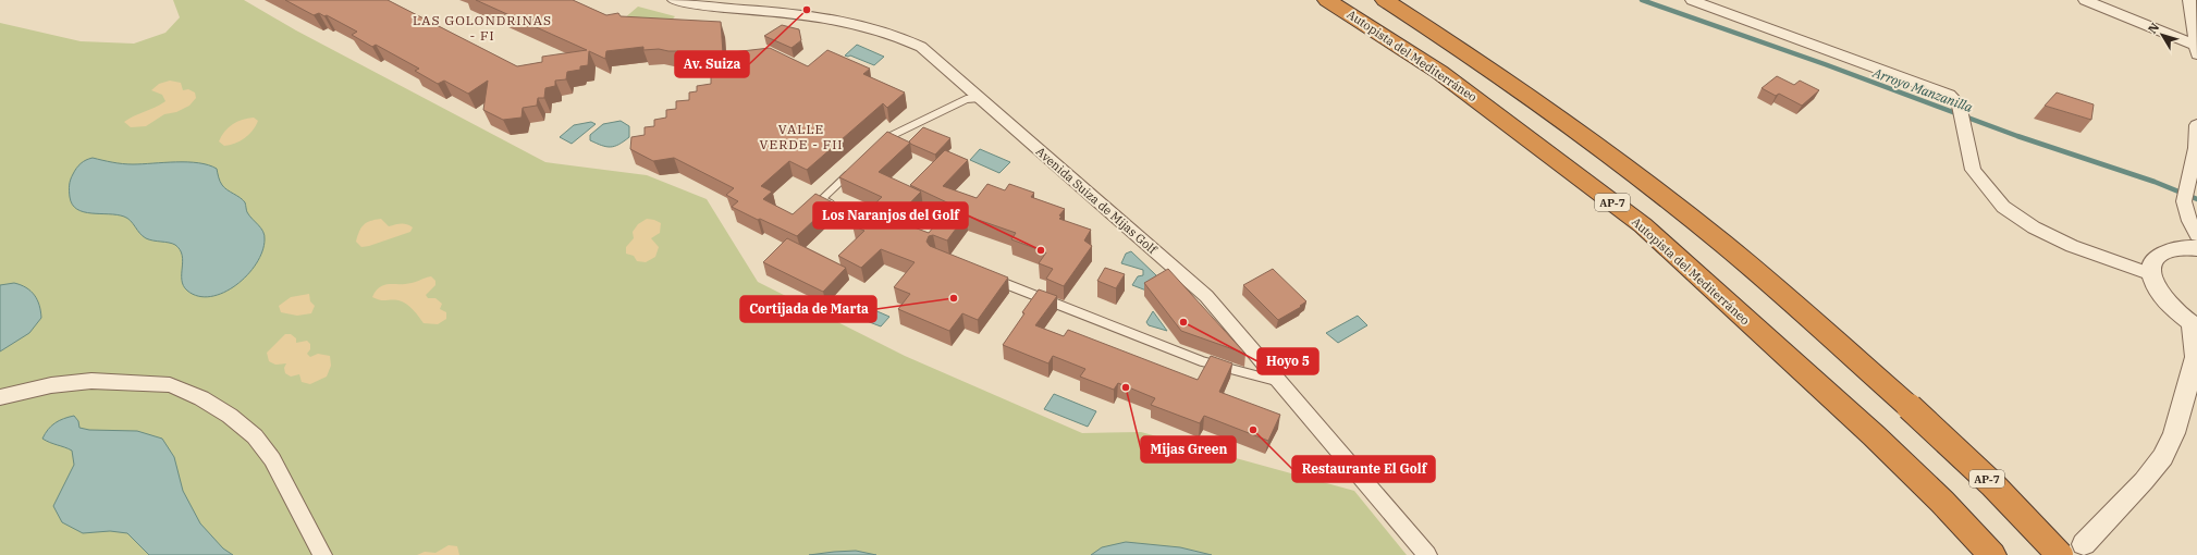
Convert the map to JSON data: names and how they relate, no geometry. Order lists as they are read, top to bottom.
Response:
{
  "streets": {
    "highway": ["Autopista del Mediterráneo", "AP-7"],
    "street": ["Avenida Suiza de Mijas Golf"]
  },
  "districts": ["LAS GOLONDRINAS - FI", "VALLE VERDE - FII"],
  "water": ["Arroyo Manzanilla"],
  "places": [
    "Av. Suiza",
    "Los Naranjos del Golf",
    "Cortijada de Marta",
    "Hoyo 5",
    "Mijas Green",
    "Restaurante El Golf"
  ],
  "north": "top left"
}
